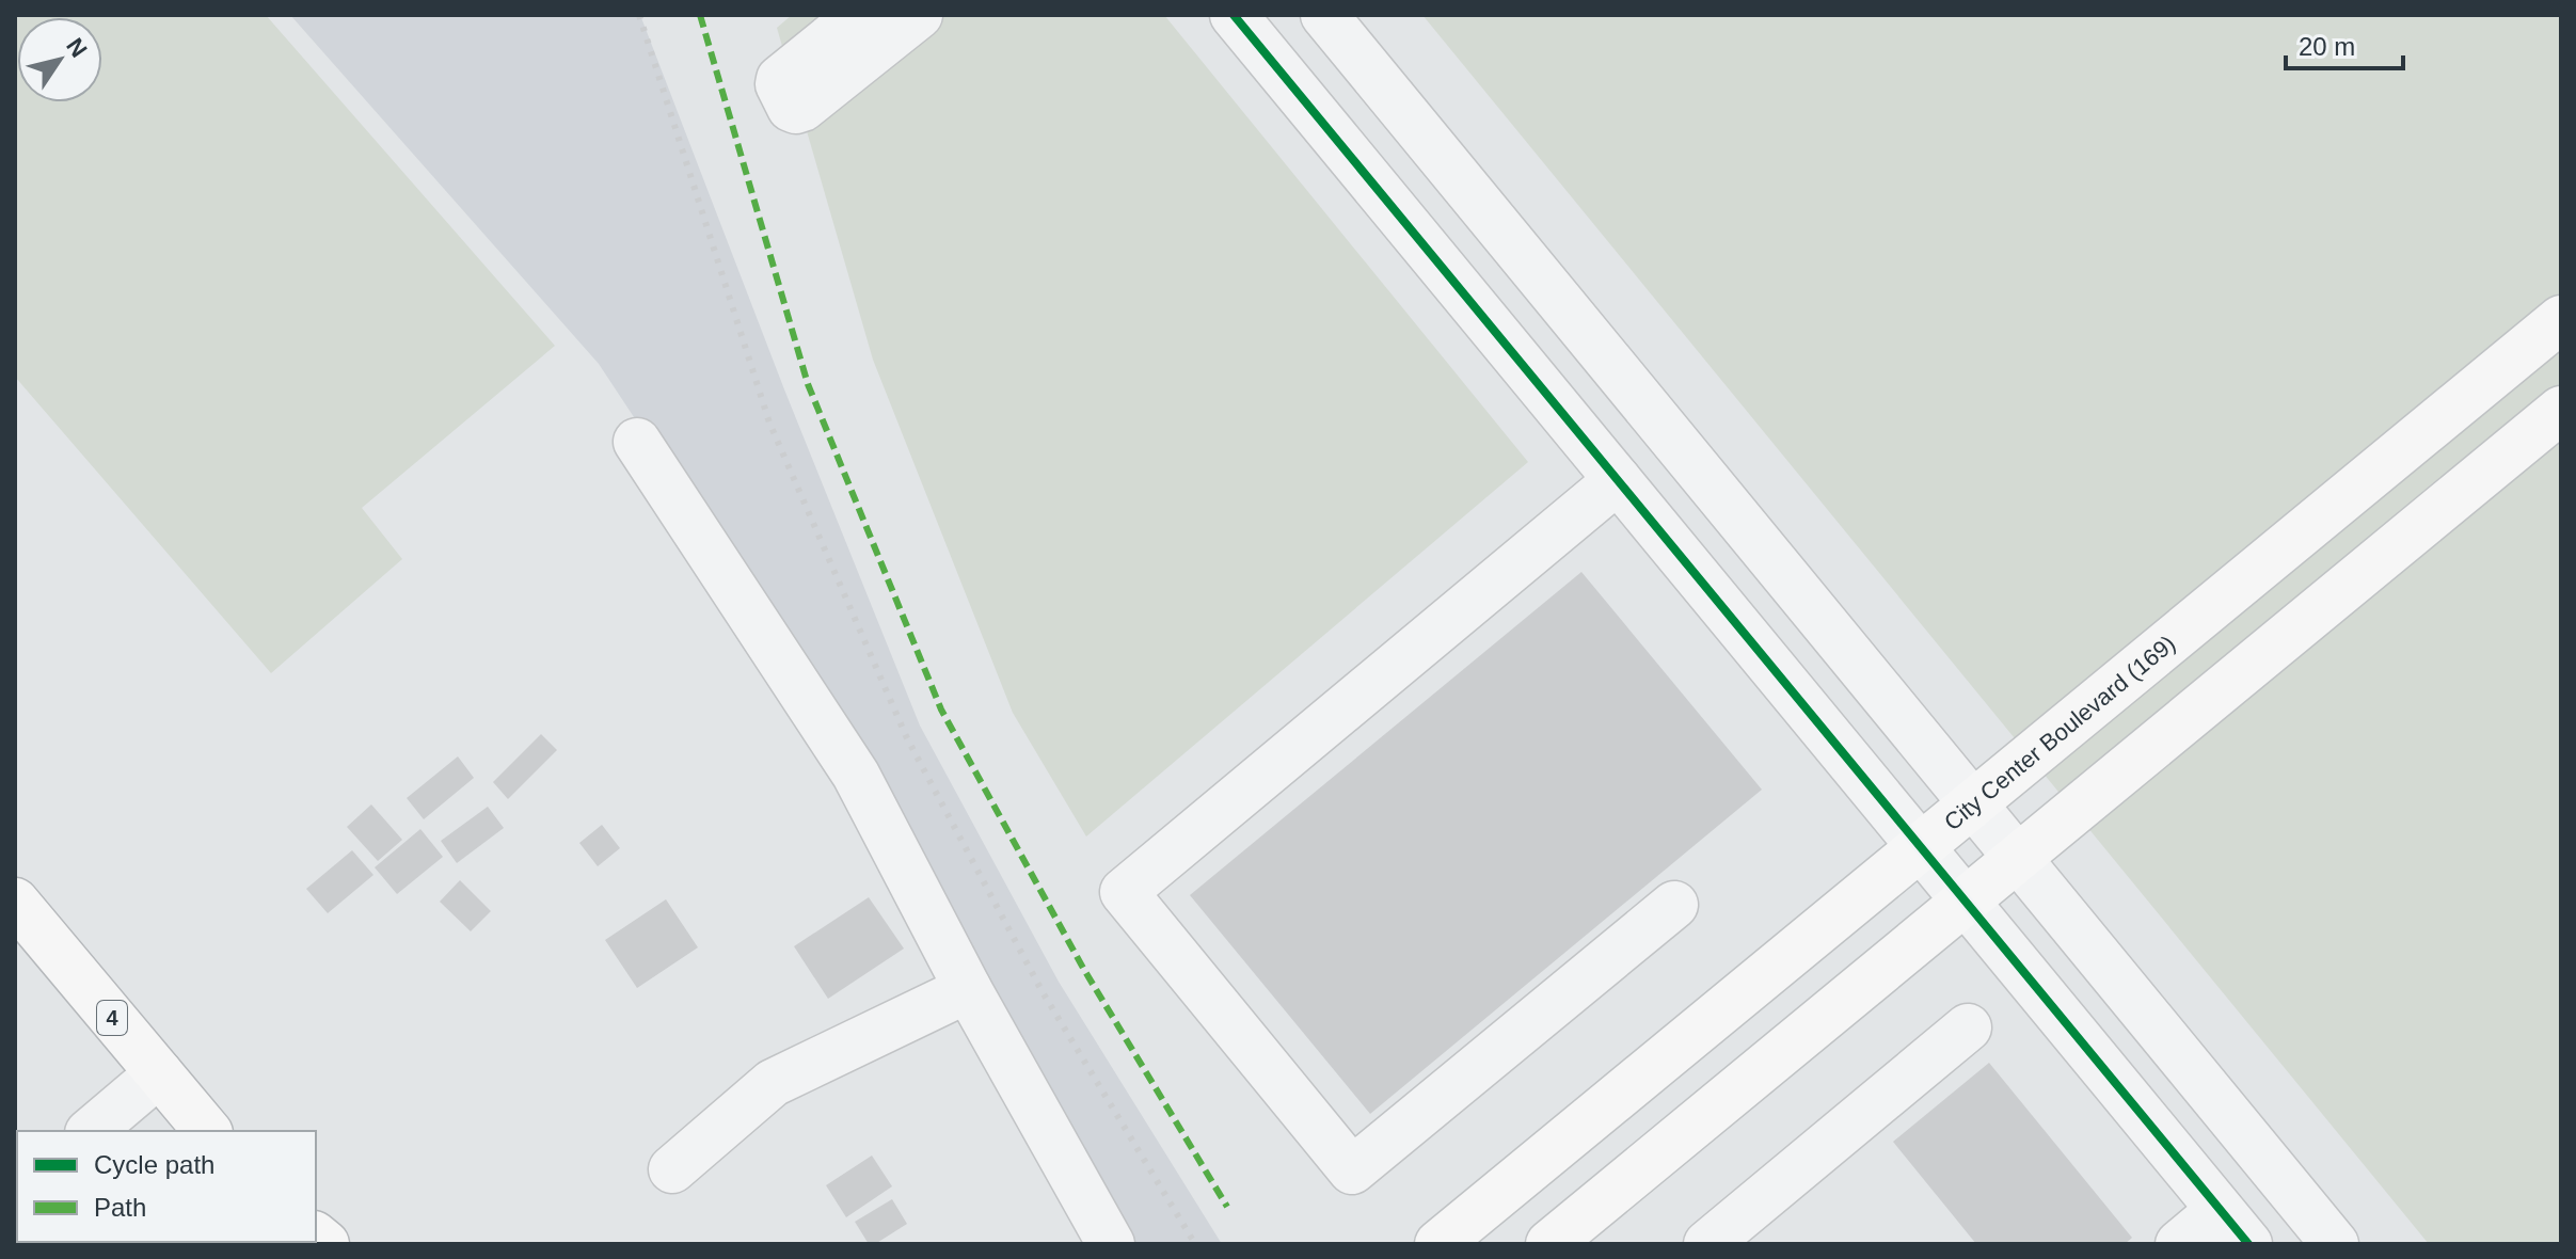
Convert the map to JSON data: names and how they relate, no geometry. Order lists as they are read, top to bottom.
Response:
{
  "streets": {
    "main road": ["City Center Boulevard (169)", "4"]
  },
  "legend": ["Cycle path", "Path"],
  "scale_bar": "20 m",
  "north": "top right"
}
